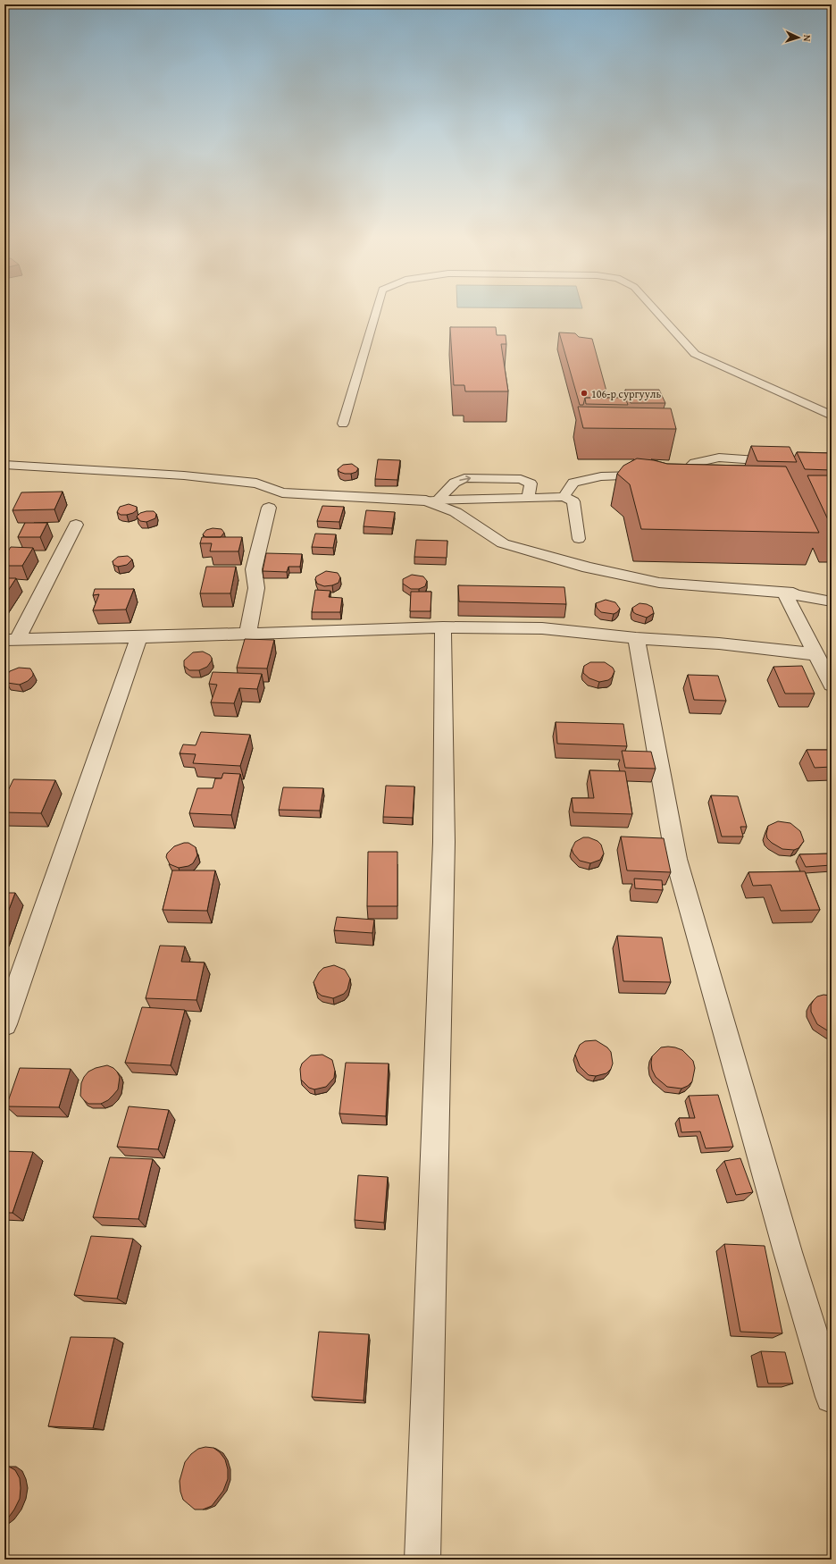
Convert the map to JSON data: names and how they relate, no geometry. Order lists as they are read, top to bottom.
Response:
{
  "places": ["106-р сургууль"],
  "north": "right"
}
